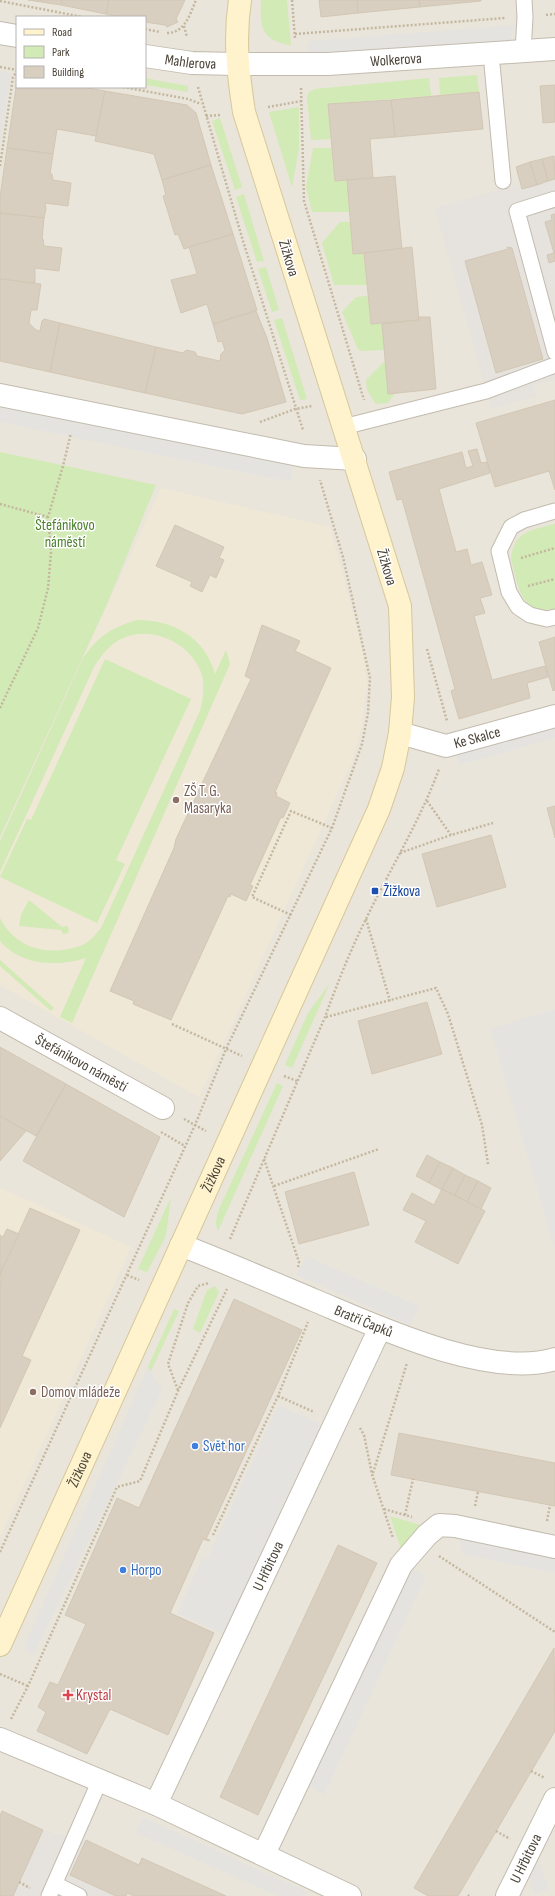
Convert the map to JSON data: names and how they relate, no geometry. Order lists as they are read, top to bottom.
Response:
{
  "streets": {
    "main road": ["Žižkova"],
    "street": [
      "Wolkerova",
      "Mahlerova",
      "Ke Skalce",
      "Štefánikovo náměstí",
      "Bratří Čapků",
      "U Hřbitova"
    ]
  },
  "crossings": [
    ["Wolkerova", "Mahlerova"],
    ["Wolkerova", "Žižkova"],
    ["Mahlerova", "Žižkova"],
    ["Žižkova", "Ke Skalce"],
    ["Žižkova", "Bratří Čapků"],
    ["Bratří Čapků", "U Hřbitova"]
  ],
  "parks": ["Štefánikovo náměstí"],
  "places": {
    "other": [
      "ZŠ T. G. Masaryka",
      "Domov mládeže",
      "Svět hor",
      "Horpo"
    ],
    "transit": ["Žižkova"],
    "health": ["Krystal"]
  },
  "legend": ["Road", "Park", "Building"]
}
